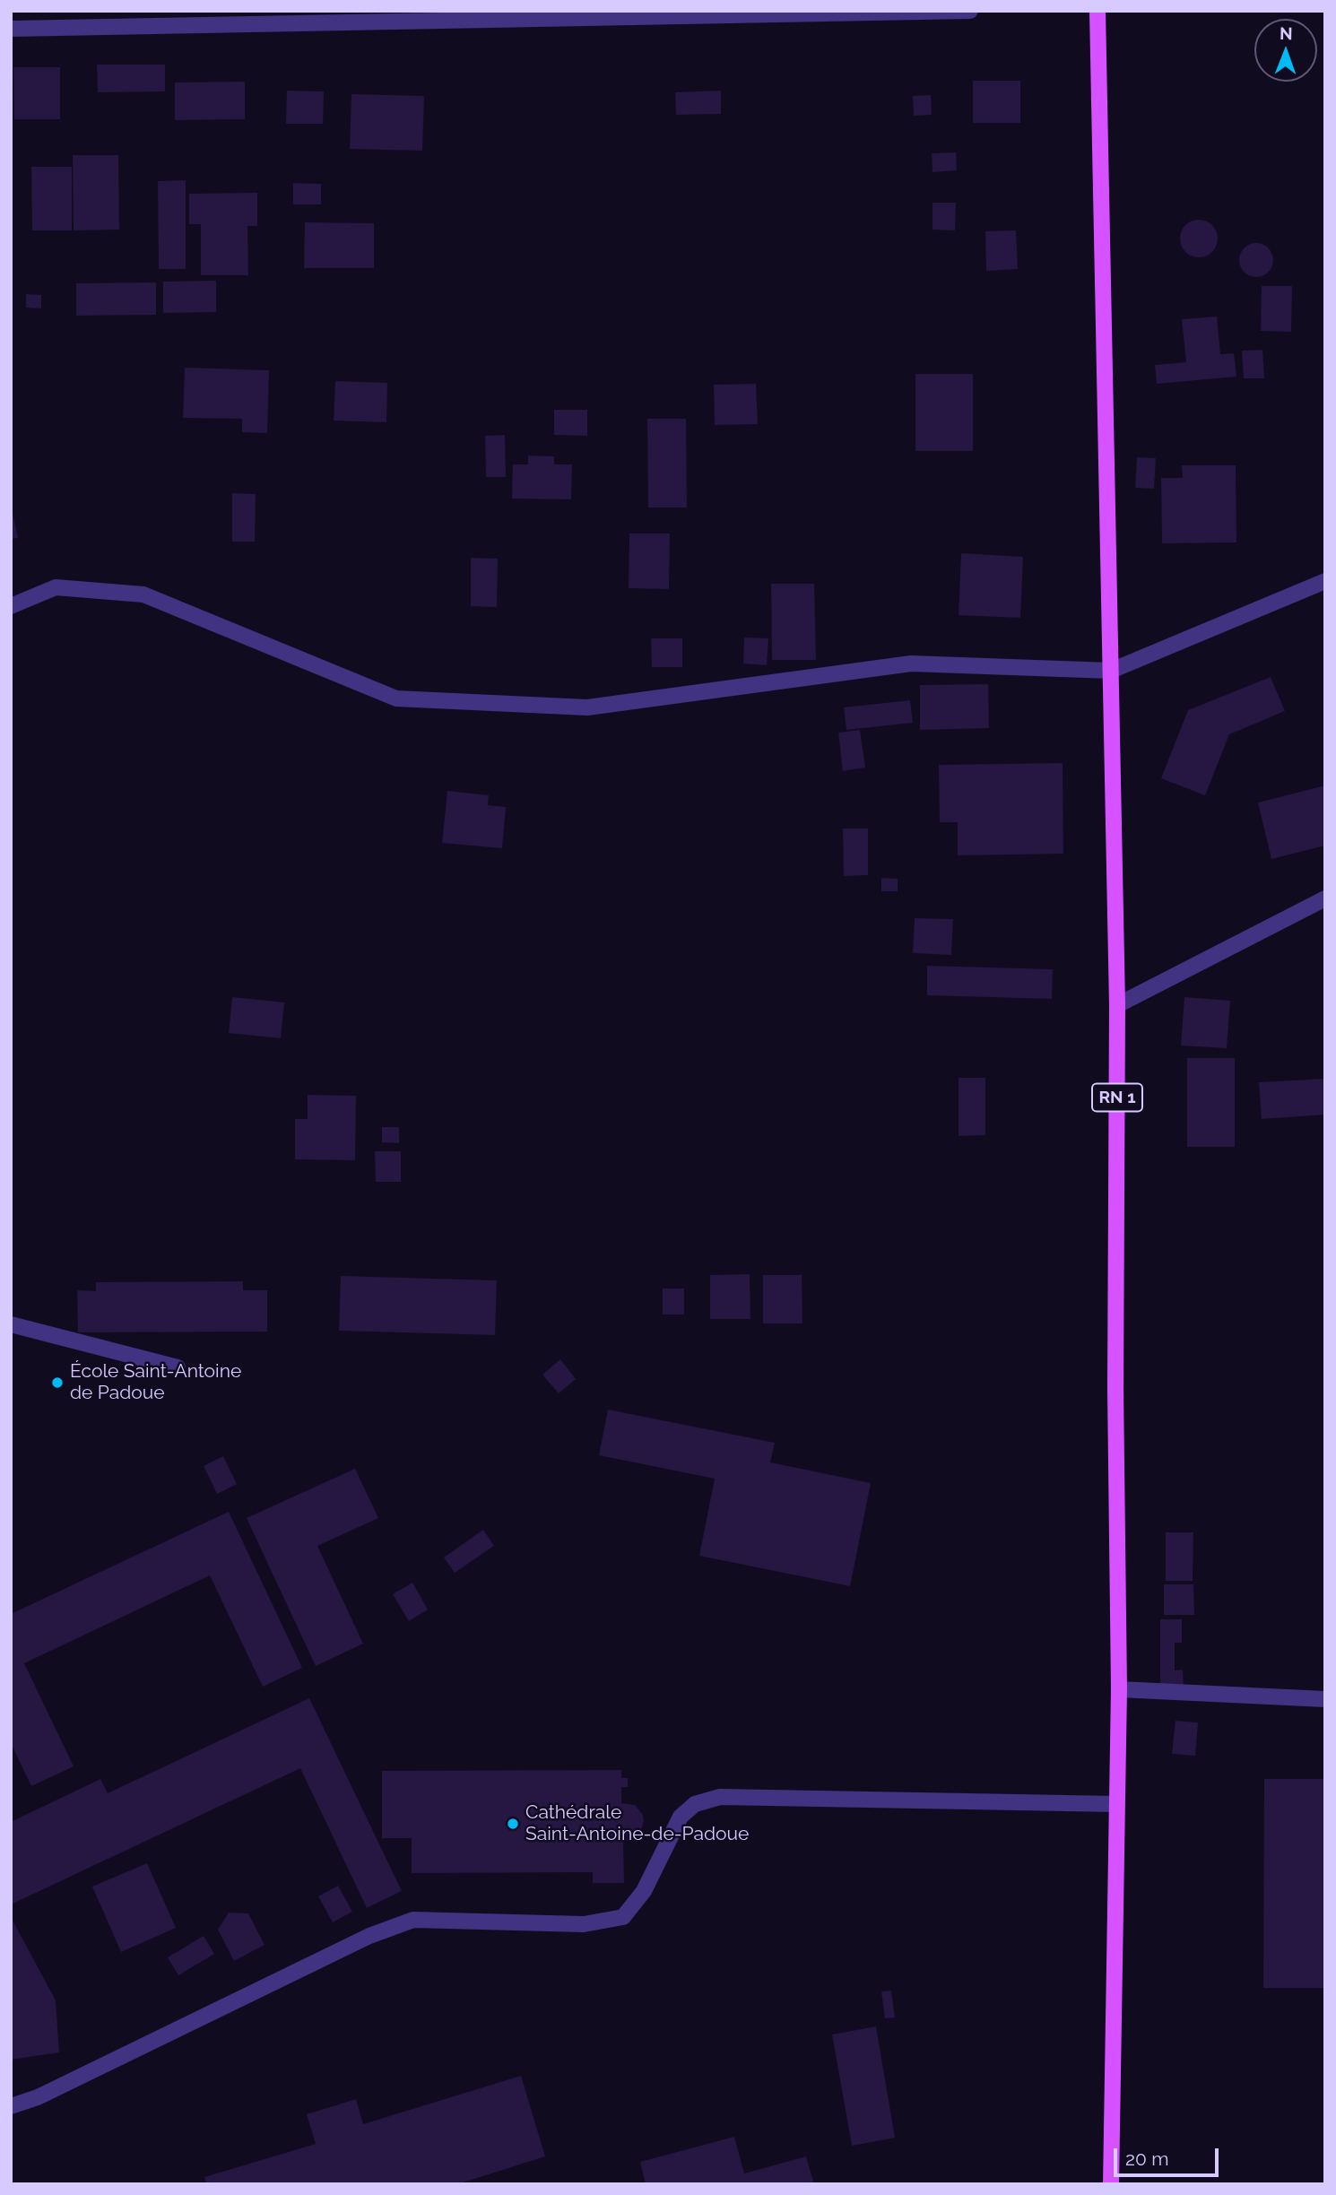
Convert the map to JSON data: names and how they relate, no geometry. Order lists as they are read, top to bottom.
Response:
{
  "streets": {
    "main road": ["RN 1"]
  },
  "places": ["École Saint-Antoine de Padoue", "Cathédrale Saint-Antoine-de-Padoue"],
  "scale_bar": "20 m",
  "north": "top"
}
